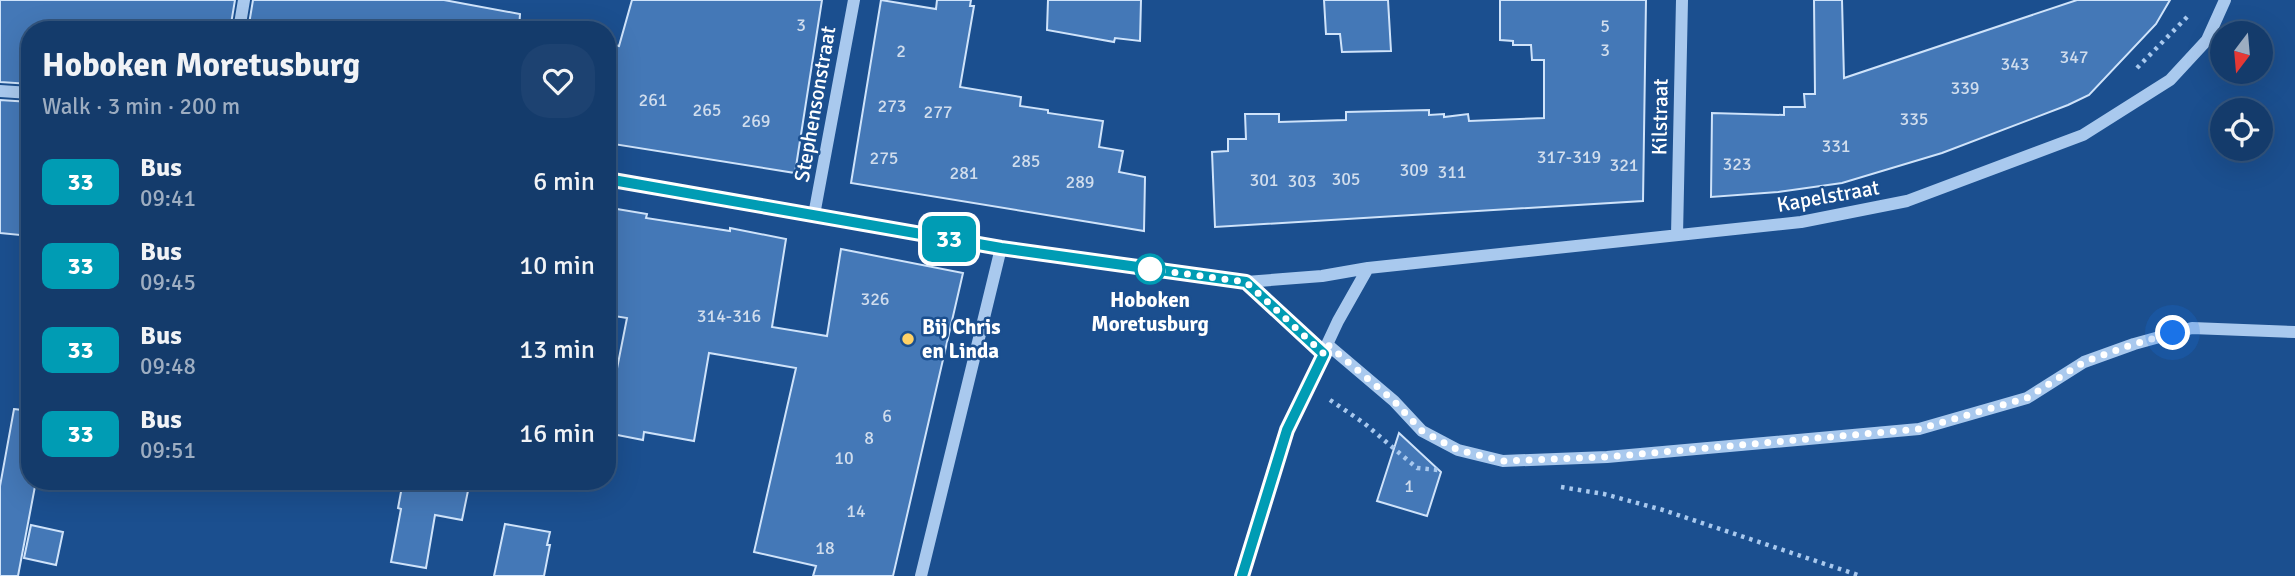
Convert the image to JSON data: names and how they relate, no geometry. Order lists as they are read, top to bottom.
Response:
{
  "streets": {
    "street": ["Stephensonstraat", "Kilstraat", "Kapelstraat"]
  },
  "crossings": [
    ["Stephensonstraat", "Kapelstraat"],
    ["Kilstraat", "Kapelstraat"]
  ],
  "places": ["Hoboken Moretusburg", "Bij Chris en Linda"],
  "lines": ["bus line 33"],
  "house_numbers": [
    "3",
    "5",
    "3",
    "2",
    "347",
    "343",
    "339",
    "261",
    "273",
    "265",
    "277",
    "335",
    "269",
    "331",
    "317-319",
    "275",
    "285",
    "323",
    "321",
    "309",
    "311",
    "281",
    "305",
    "301",
    "303",
    "289",
    "326",
    "314-316",
    "6",
    "8",
    "10",
    "1",
    "14",
    "18"
  ],
  "north": "bottom",
  "page": {
    "on_map": "33",
    "heading": ["Hoboken Moretusburg", "Walk · 3 min · 200 m"],
    "list": [
      {
        "mark": "33",
        "name": "Bus",
        "note": "09:41",
        "value": "6 min"
      },
      {
        "mark": "33",
        "name": "Bus",
        "note": "09:45",
        "value": "10 min"
      },
      {
        "mark": "33",
        "name": "Bus",
        "note": "09:48",
        "value": "13 min"
      },
      {
        "mark": "33",
        "name": "Bus",
        "note": "09:51",
        "value": "16 min"
      }
    ]
  }
}
